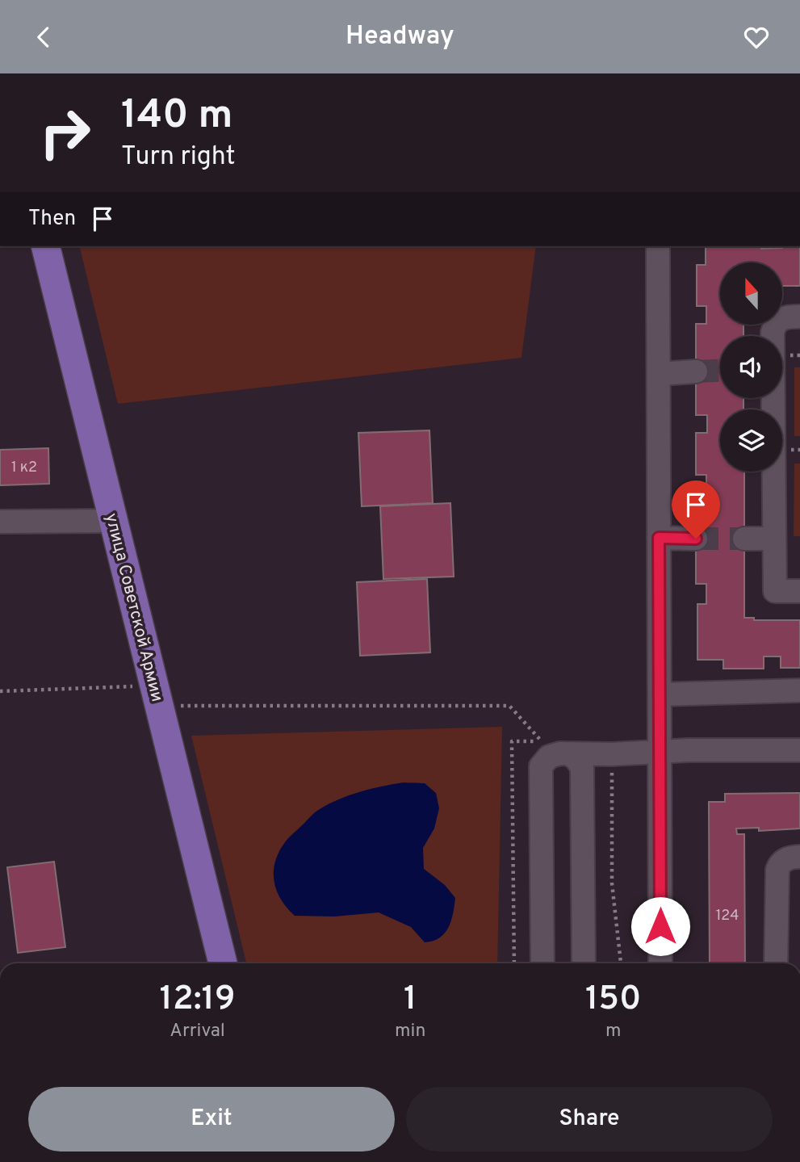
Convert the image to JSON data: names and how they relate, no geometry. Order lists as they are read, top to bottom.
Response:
{
  "streets": {
    "main road": ["улица Советской Армии"]
  },
  "house_numbers": ["1 к2", "124"],
  "north": "top",
  "page": {
    "header": "Headway",
    "turn": ["140 m", "Turn right"],
    "then": "Then",
    "eta": [
      "12:19",
      "Arrival",
      "1",
      "min",
      "150",
      "m"
    ],
    "buttons": ["Exit", "Share"]
  }
}
